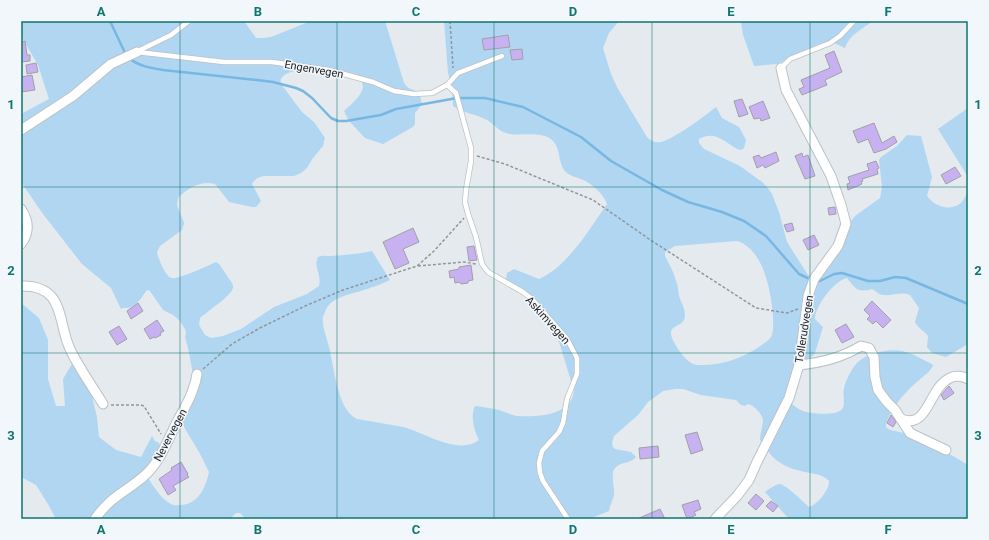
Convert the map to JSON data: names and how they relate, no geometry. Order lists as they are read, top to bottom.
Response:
{
  "streets": {
    "street": ["Tollerudvegen", "Nevervegen"],
    "lane": ["Engenvegen", "Askimvegen"]
  },
  "grid": {
    "columns": [
      "A",
      "B",
      "C",
      "D",
      "E",
      "F"
    ],
    "rows": ["1", "2", "3"]
  }
}
